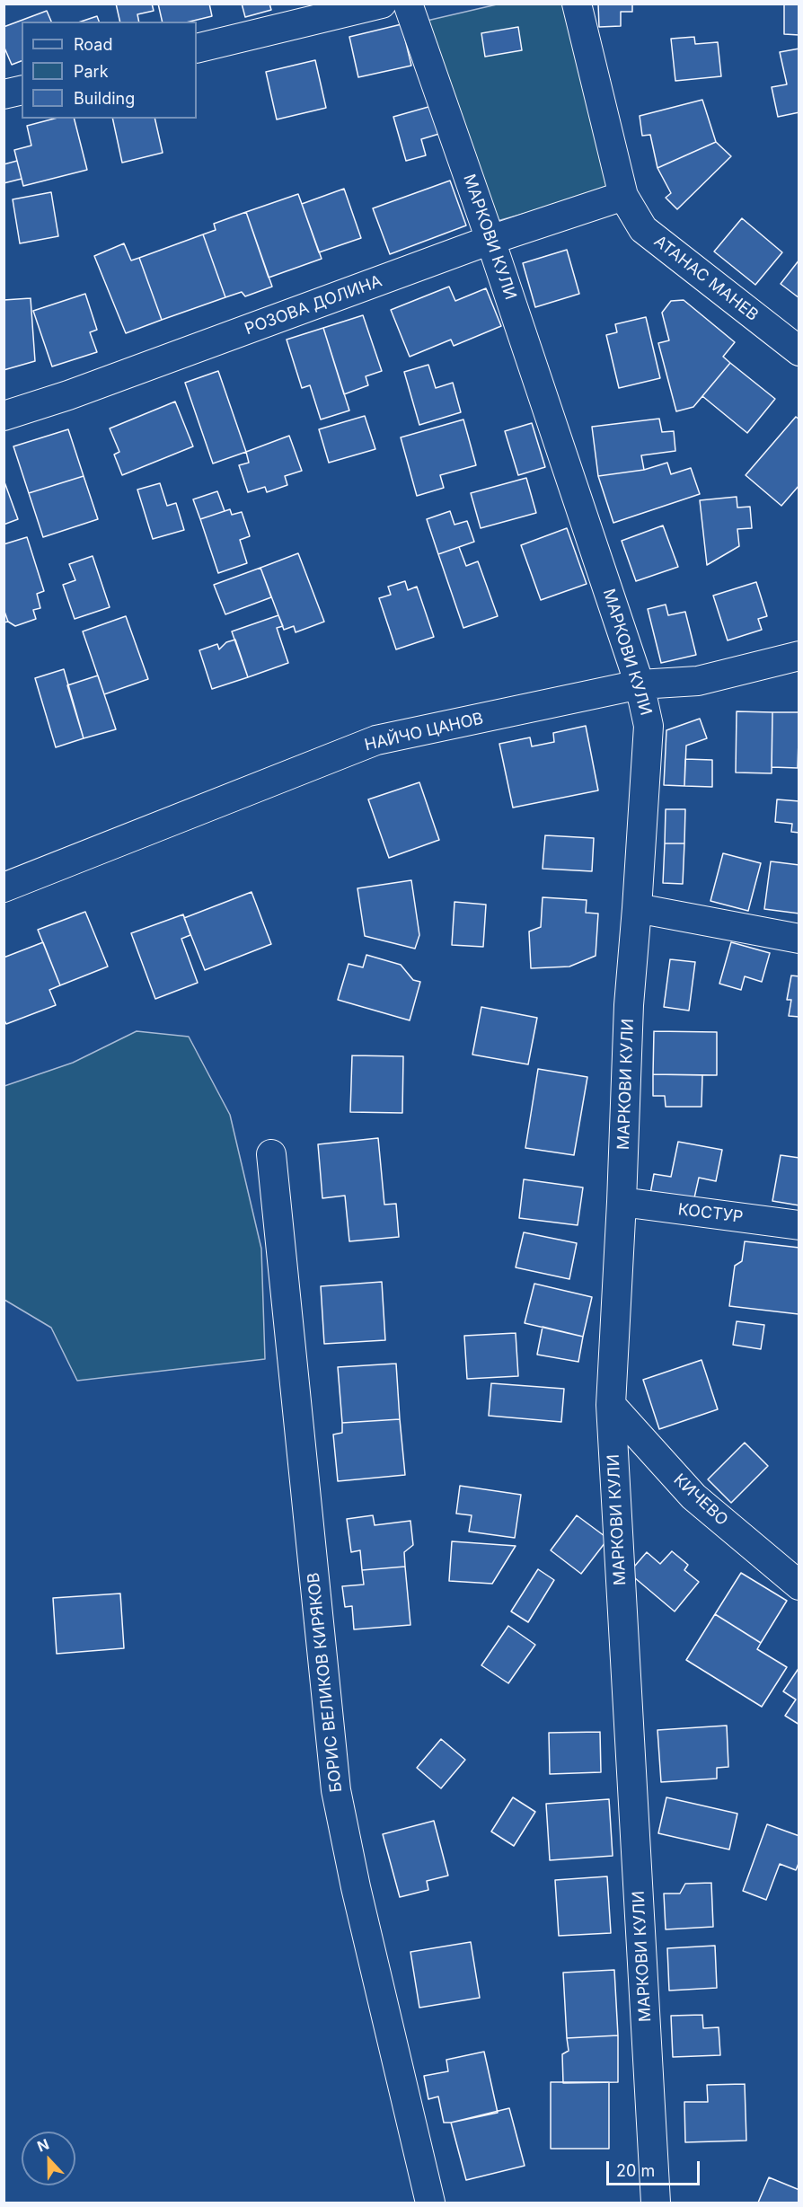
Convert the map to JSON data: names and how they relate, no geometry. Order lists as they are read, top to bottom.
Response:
{
  "streets": {
    "street": [
      "МАРКОВИ КУЛИ",
      "АТАНАС МАНЕВ",
      "РОЗОВА ДОЛИНА",
      "НАЙЧО ЦАНОВ",
      "КОСТУР",
      "КИЧЕВО",
      "БОРИС ВЕЛИКОВ КИРЯКОВ"
    ]
  },
  "crossings": [
    ["МАРКОВИ КУЛИ", "РОЗОВА ДОЛИНА"],
    ["МАРКОВИ КУЛИ", "НАЙЧО ЦАНОВ"],
    ["МАРКОВИ КУЛИ", "КОСТУР"],
    ["МАРКОВИ КУЛИ", "КИЧЕВО"],
    ["АТАНАС МАНЕВ", "РОЗОВА ДОЛИНА"]
  ],
  "legend": ["Road", "Park", "Building"],
  "scale_bar": "20 m",
  "north": "top"
}
